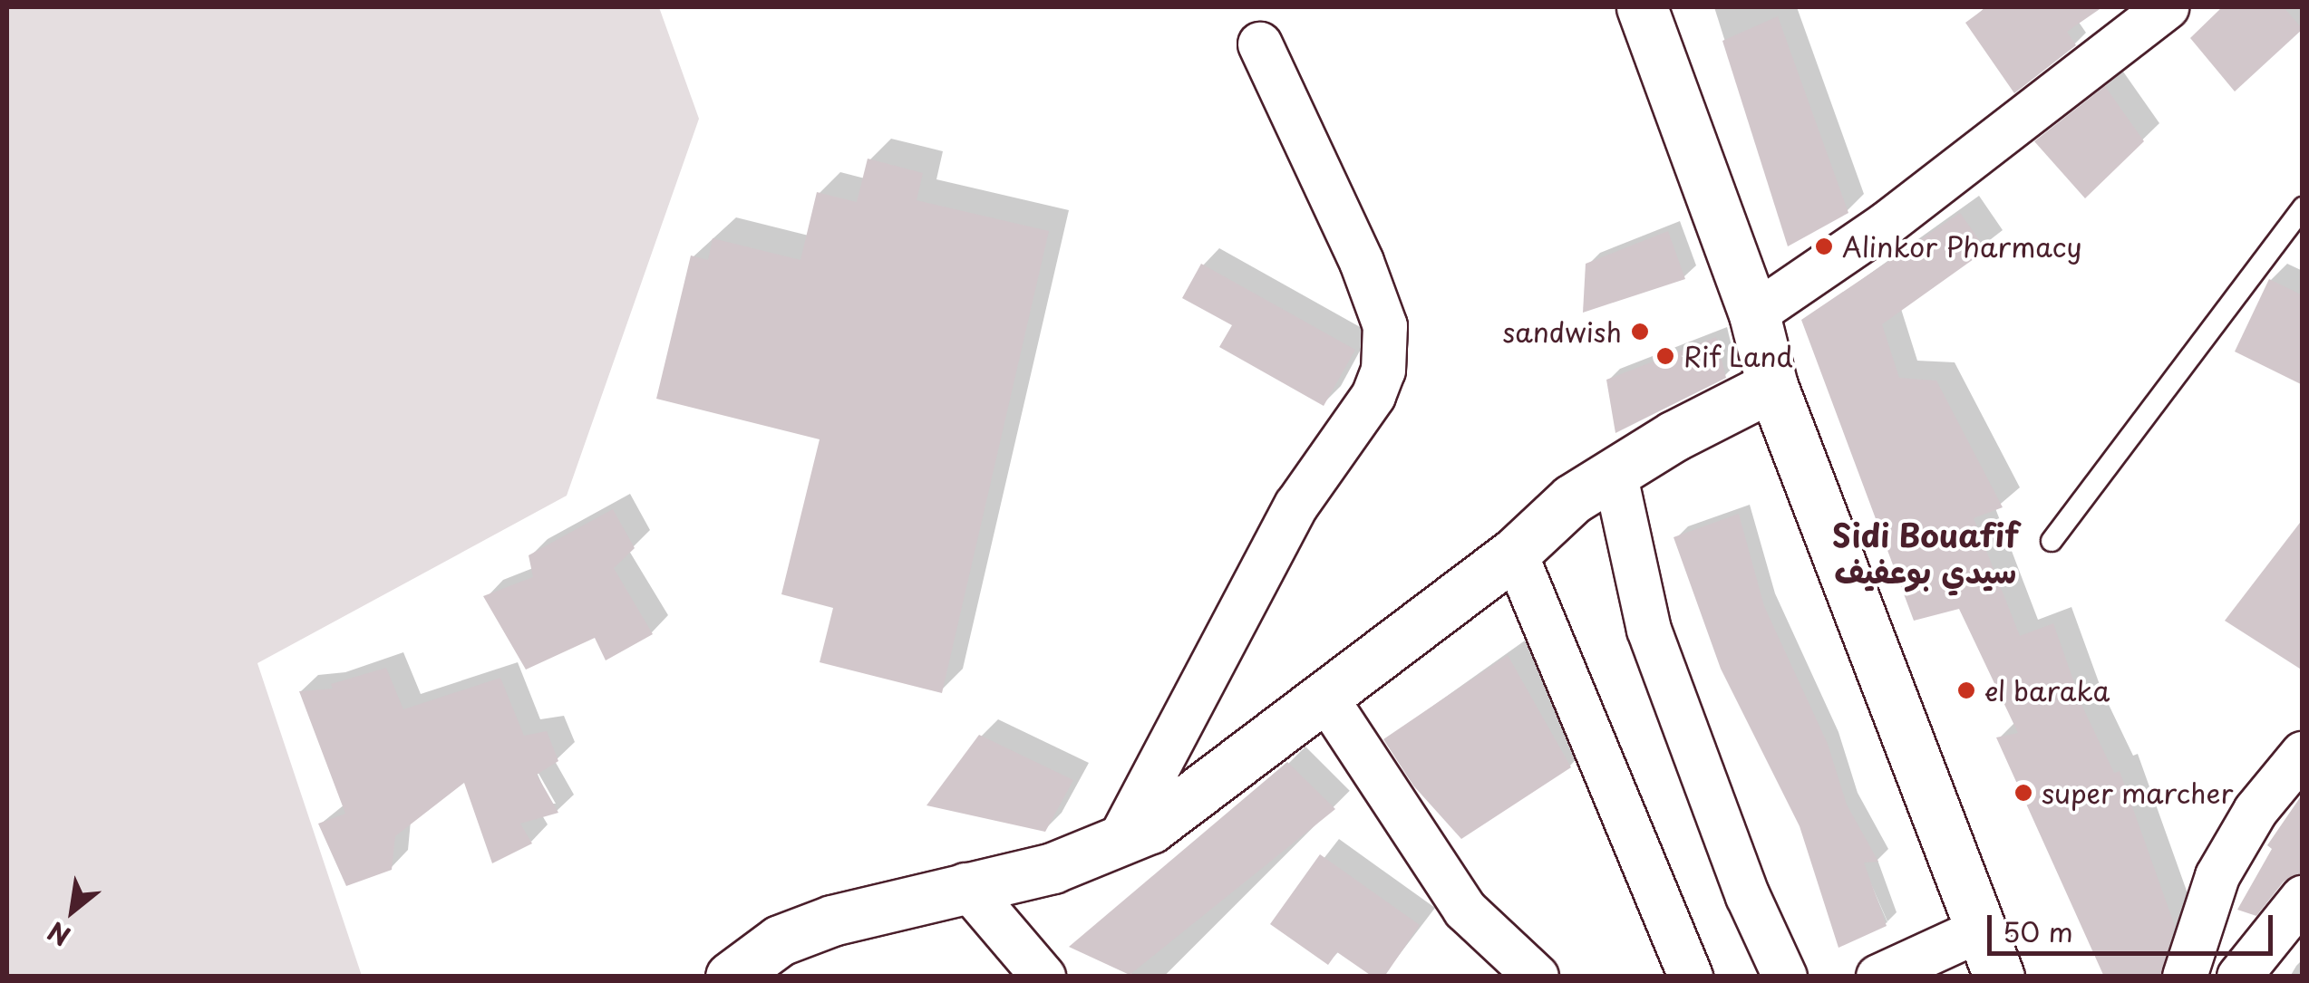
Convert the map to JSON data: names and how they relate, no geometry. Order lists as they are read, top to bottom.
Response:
{
  "districts": ["Sidi Bouafif سيدي بوعفيف"],
  "places": [
    "Alinkor Pharmacy",
    "sandwish",
    "Rif Land",
    "el baraka",
    "super marcher"
  ],
  "scale_bar": "50 m",
  "north": "bottom left"
}
